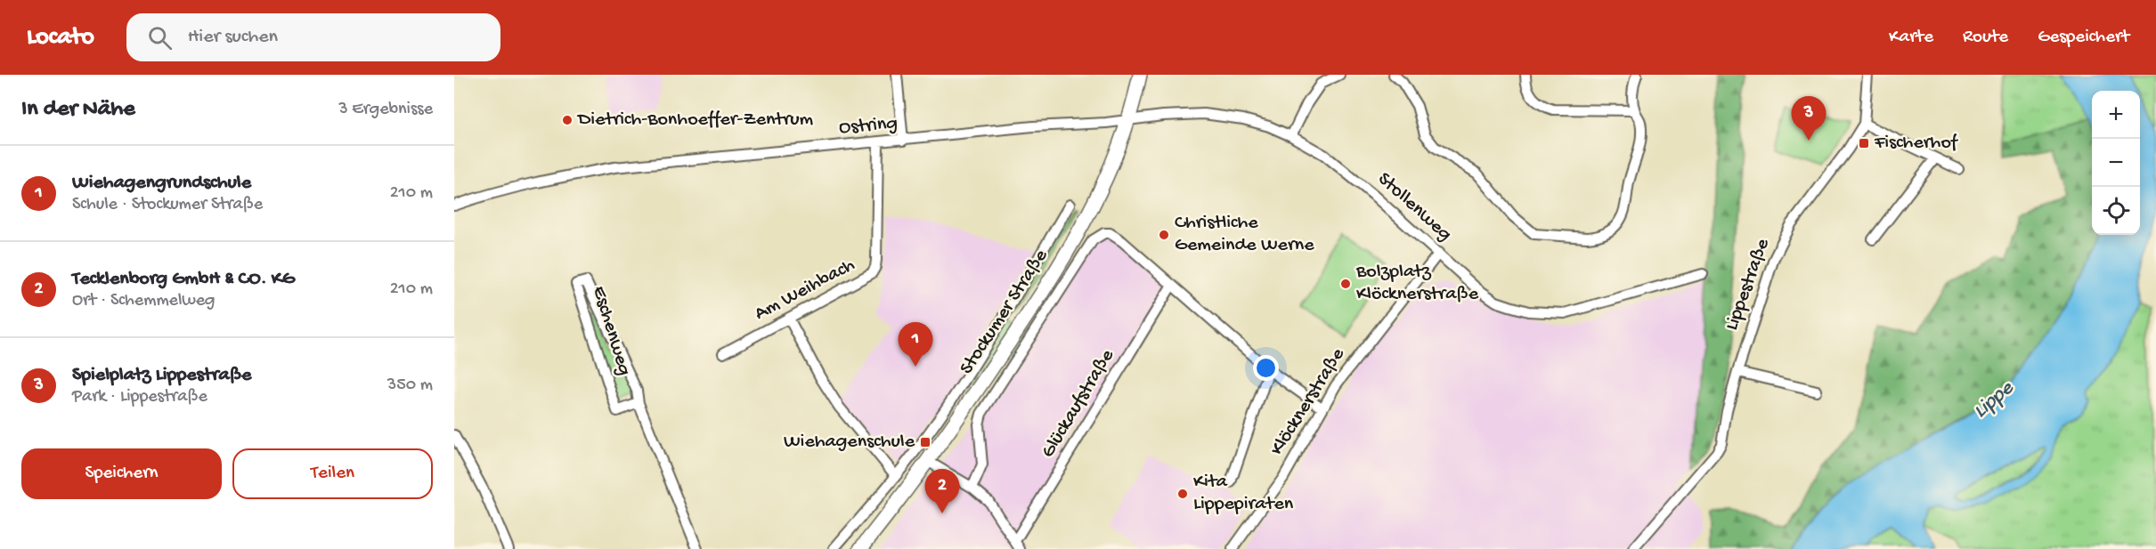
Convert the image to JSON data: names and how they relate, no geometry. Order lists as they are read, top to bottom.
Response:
{
  "streets": {
    "main road": ["Stockumer Straße"],
    "street": [
      "Ostring",
      "Stollenweg",
      "Lippestraße",
      "Am Weihbach",
      "Eschenweg",
      "Klöcknerstraße",
      "Glückaufstraße"
    ]
  },
  "crossings": [
    ["Ostring", "Stollenweg"],
    ["Ostring", "Am Weihbach"],
    ["Ostring", "Stockumer Straße"],
    ["Stollenweg", "Stockumer Straße"],
    ["Stollenweg", "Klöcknerstraße"],
    ["Stockumer Straße", "Glückaufstraße"]
  ],
  "water": ["Lippe"],
  "places": {
    "other": [
      "Dietrich-Bonhoeffer-Zentrum",
      "Christliche Gemeinde Werne",
      "Bolzplatz Klöcknerstraße",
      "Kita Lippepiraten"
    ],
    "transit": ["Fischerhof", "Wiehagenschule"]
  },
  "page": {
    "header": "Locato",
    "search": "Hier suchen",
    "nav": ["Karte", "Route", "Gespeichert"],
    "heading": ["In der Nähe", "3 Ergebnisse"],
    "map_buttons": ["+", "−"],
    "pins": ["3", "1", "2"],
    "list": [
      {
        "mark": "1",
        "name": "Wiehagengrundschule",
        "note": "Schule · Stockumer Straße",
        "value": "210 m"
      },
      {
        "mark": "2",
        "name": "Tecklenborg GmbH & CO. KG",
        "note": "Ort · Schemmelweg",
        "value": "210 m"
      },
      {
        "mark": "3",
        "name": "Spielplatz Lippestraße",
        "note": "Park · Lippestraße",
        "value": "350 m"
      }
    ],
    "buttons": ["Speichern", "Teilen"]
  }
}
